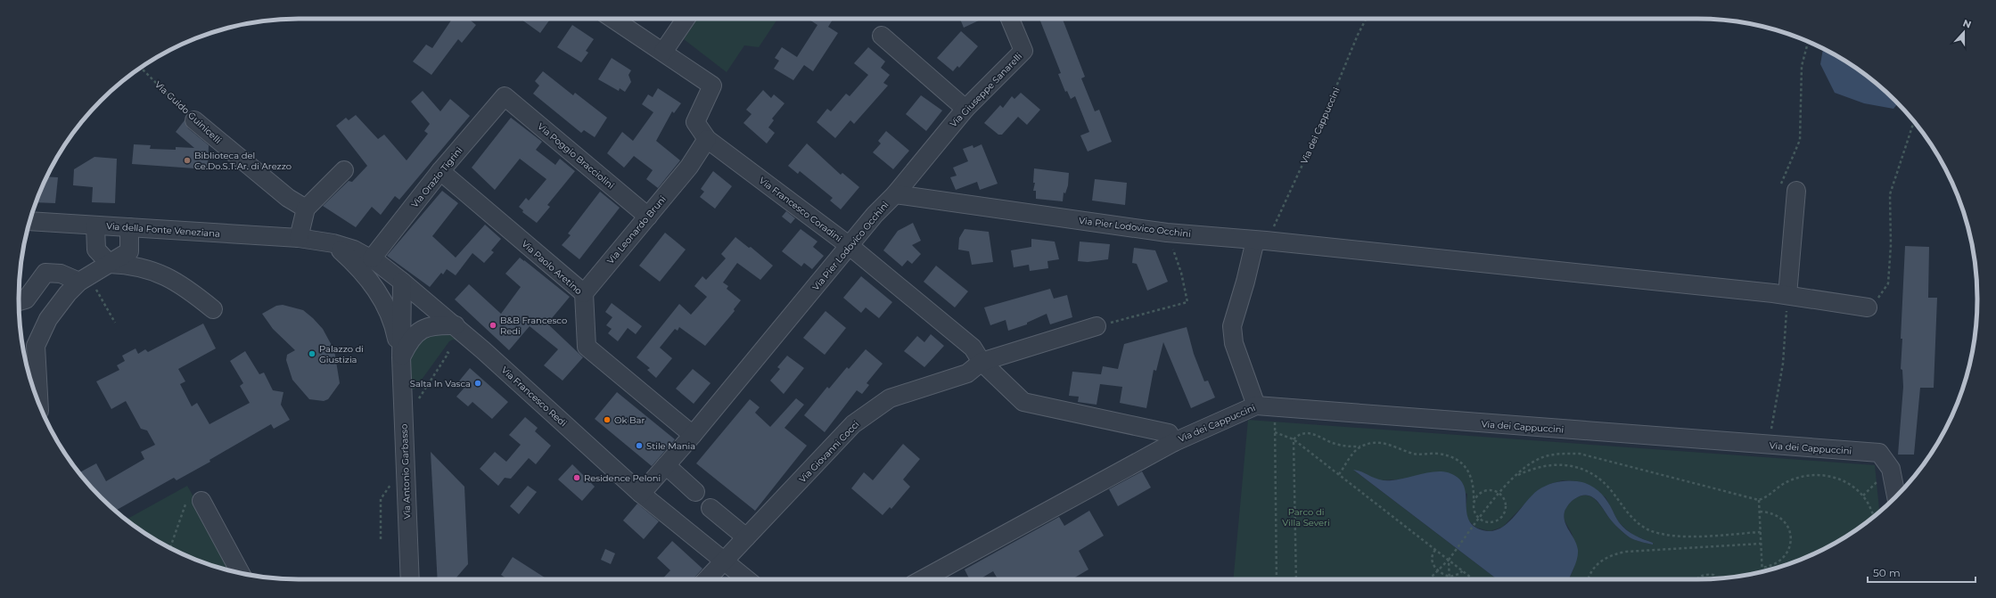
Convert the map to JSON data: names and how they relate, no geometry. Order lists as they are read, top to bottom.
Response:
{
  "streets": {
    "street": [
      "Via Giuseppe Sanarelli",
      "Via Guido Guinicelli",
      "Via dei Cappuccini",
      "Via Poggio Bracciolini",
      "Via Orazio Tigrini",
      "Via Francesco Coradini",
      "Via Pier Lodovico Occhini",
      "Via della Fonte Veneziana",
      "Via Leonardo Bruni",
      "Via Paolo Aretino",
      "Via Francesco Redi",
      "Via Giovanni Cocci",
      "Via Antonio Garbasso"
    ]
  },
  "crossings": [
    ["Via Giuseppe Sanarelli", "Via Pier Lodovico Occhini"],
    ["Via dei Cappuccini", "Via Francesco Coradini"],
    ["Via dei Cappuccini", "Via Pier Lodovico Occhini"],
    ["Via dei Cappuccini", "Via Giovanni Cocci"],
    ["Via Poggio Bracciolini", "Via Orazio Tigrini"],
    ["Via Poggio Bracciolini", "Via Leonardo Bruni"],
    ["Via Orazio Tigrini", "Via Paolo Aretino"],
    ["Via Orazio Tigrini", "Via Francesco Redi"],
    ["Via Francesco Coradini", "Via Pier Lodovico Occhini"],
    ["Via Francesco Coradini", "Via Leonardo Bruni"],
    ["Via Francesco Coradini", "Via Giovanni Cocci"],
    ["Via Pier Lodovico Occhini", "Via Paolo Aretino"],
    ["Via Pier Lodovico Occhini", "Via Francesco Redi"],
    ["Via della Fonte Veneziana", "Via Francesco Redi"],
    ["Via Leonardo Bruni", "Via Paolo Aretino"],
    ["Via Francesco Redi", "Via Giovanni Cocci"],
    ["Via Francesco Redi", "Via Antonio Garbasso"]
  ],
  "parks": ["Parco di Villa Severi"],
  "places": [
    "Biblioteca del Ce.Do.S.T.Ar. di Arezzo",
    "B&B Francesco Redi",
    "Palazzo di Giustizia",
    "Salta In Vasca",
    "Ok Bar",
    "Stile Mania",
    "Residence Peloni"
  ],
  "scale_bar": "50 m",
  "north": "top"
}
